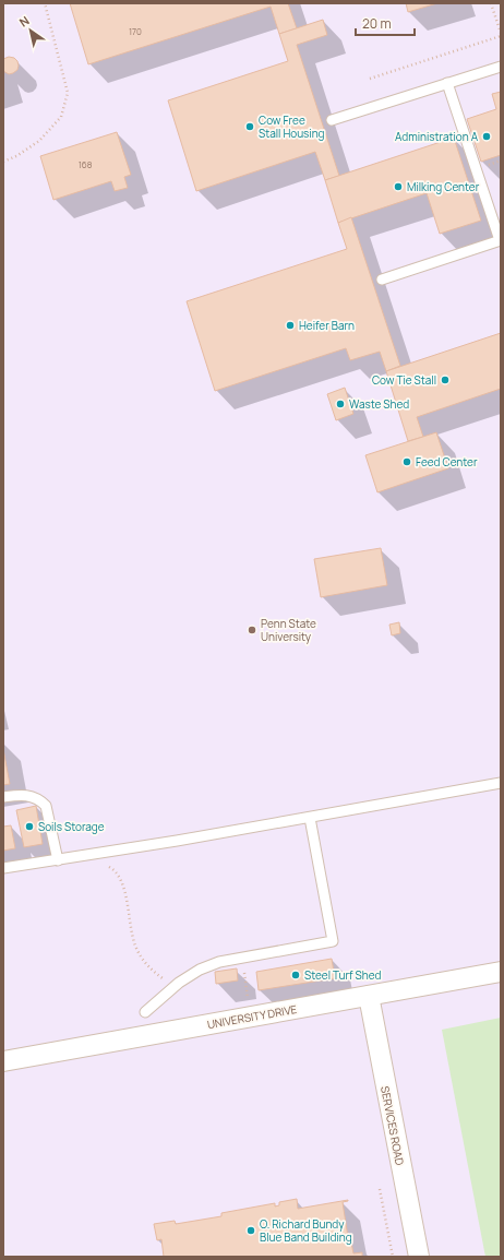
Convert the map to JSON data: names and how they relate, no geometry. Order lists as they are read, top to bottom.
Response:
{
  "streets": {
    "street": ["UNIVERSITY DRIVE", "SERVICES ROAD"]
  },
  "crossings": [
    ["UNIVERSITY DRIVE", "SERVICES ROAD"]
  ],
  "places": [
    "Cow Free Stall Housing",
    "Administration A",
    "Milking Center",
    "Heifer Barn",
    "Cow Tie Stall",
    "Waste Shed",
    "Feed Center",
    "Penn State University",
    "Soils Storage",
    "Steel Turf Shed",
    "O. Richard Bundy Blue Band Building"
  ],
  "house_numbers": ["170", "168"],
  "scale_bar": "20 m",
  "north": "top left"
}
